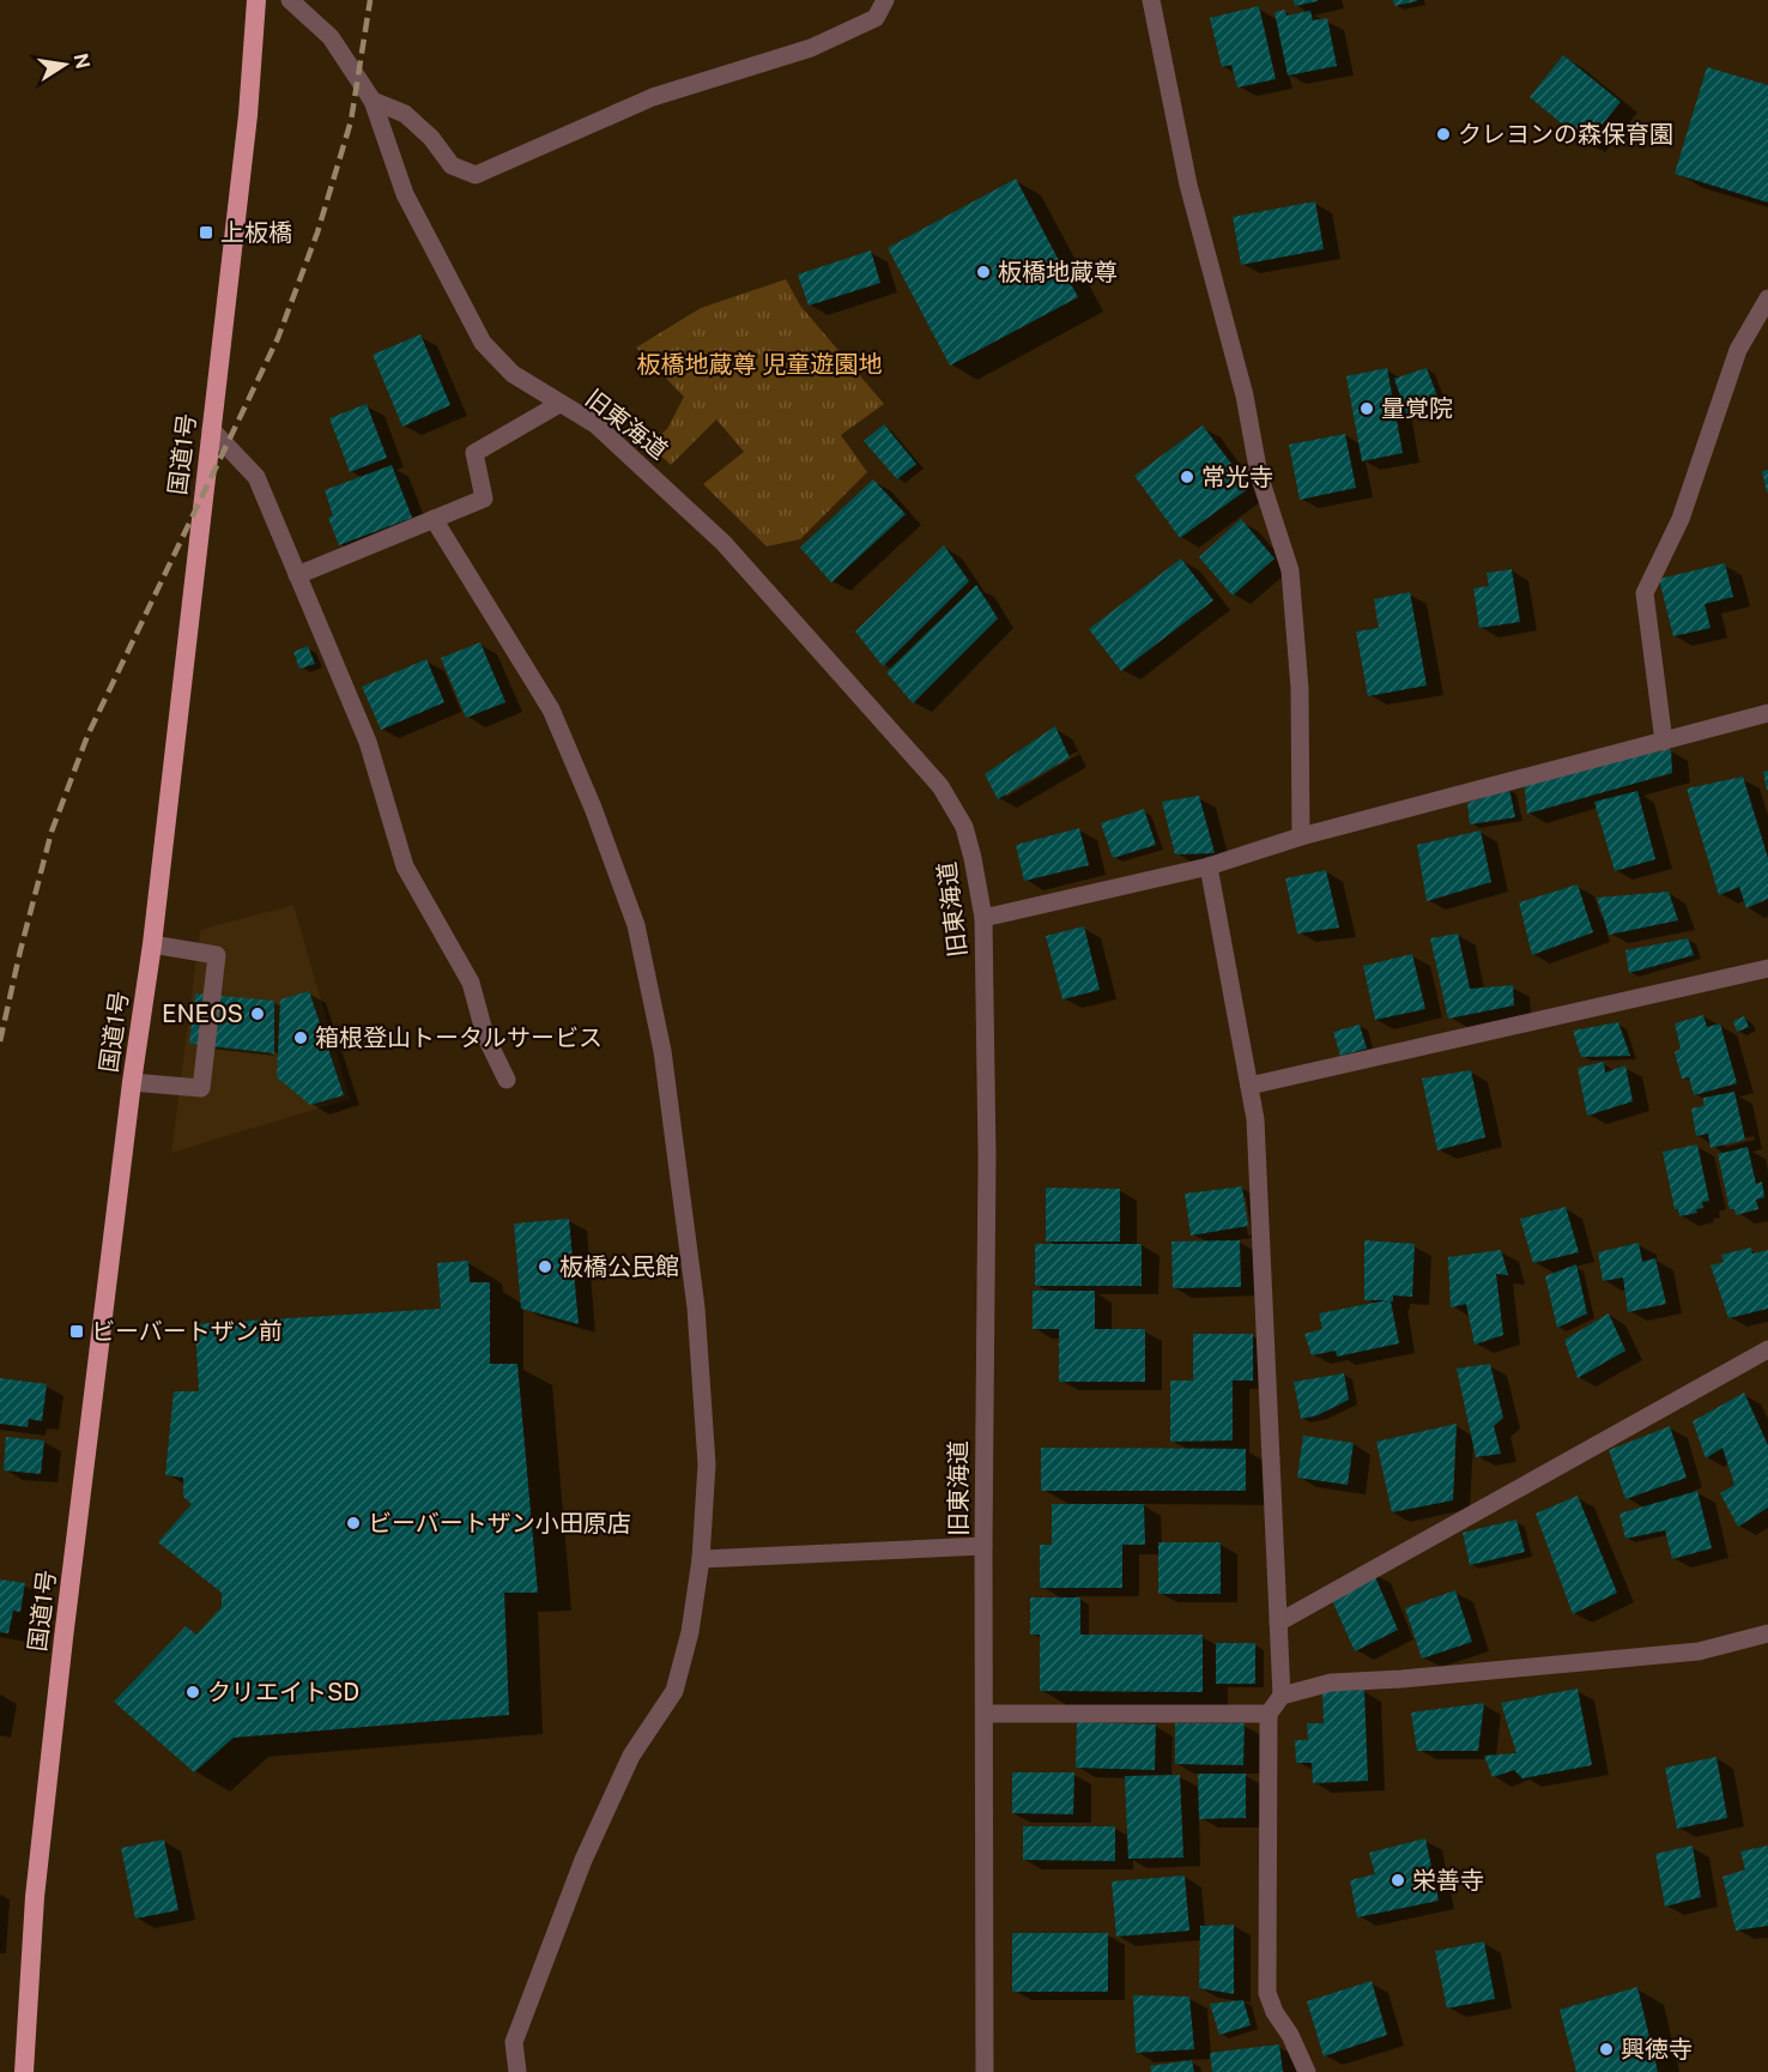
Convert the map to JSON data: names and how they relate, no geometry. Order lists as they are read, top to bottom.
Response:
{
  "streets": {
    "highway": ["国道1号"],
    "street": ["旧東海道"]
  },
  "parks": ["板橋地蔵尊 児童遊園地"],
  "places": {
    "other": [
      "クレヨンの森保育園",
      "板橋地蔵尊",
      "量覚院",
      "常光寺",
      "ENEOS",
      "箱根登山トータルサービス",
      "板橋公民館",
      "ビーバートザン小田原店",
      "クリエイトSD",
      "栄善寺",
      "興徳寺"
    ],
    "transit": ["上板橋", "ビーバートザン前"]
  },
  "north": "right"
}
